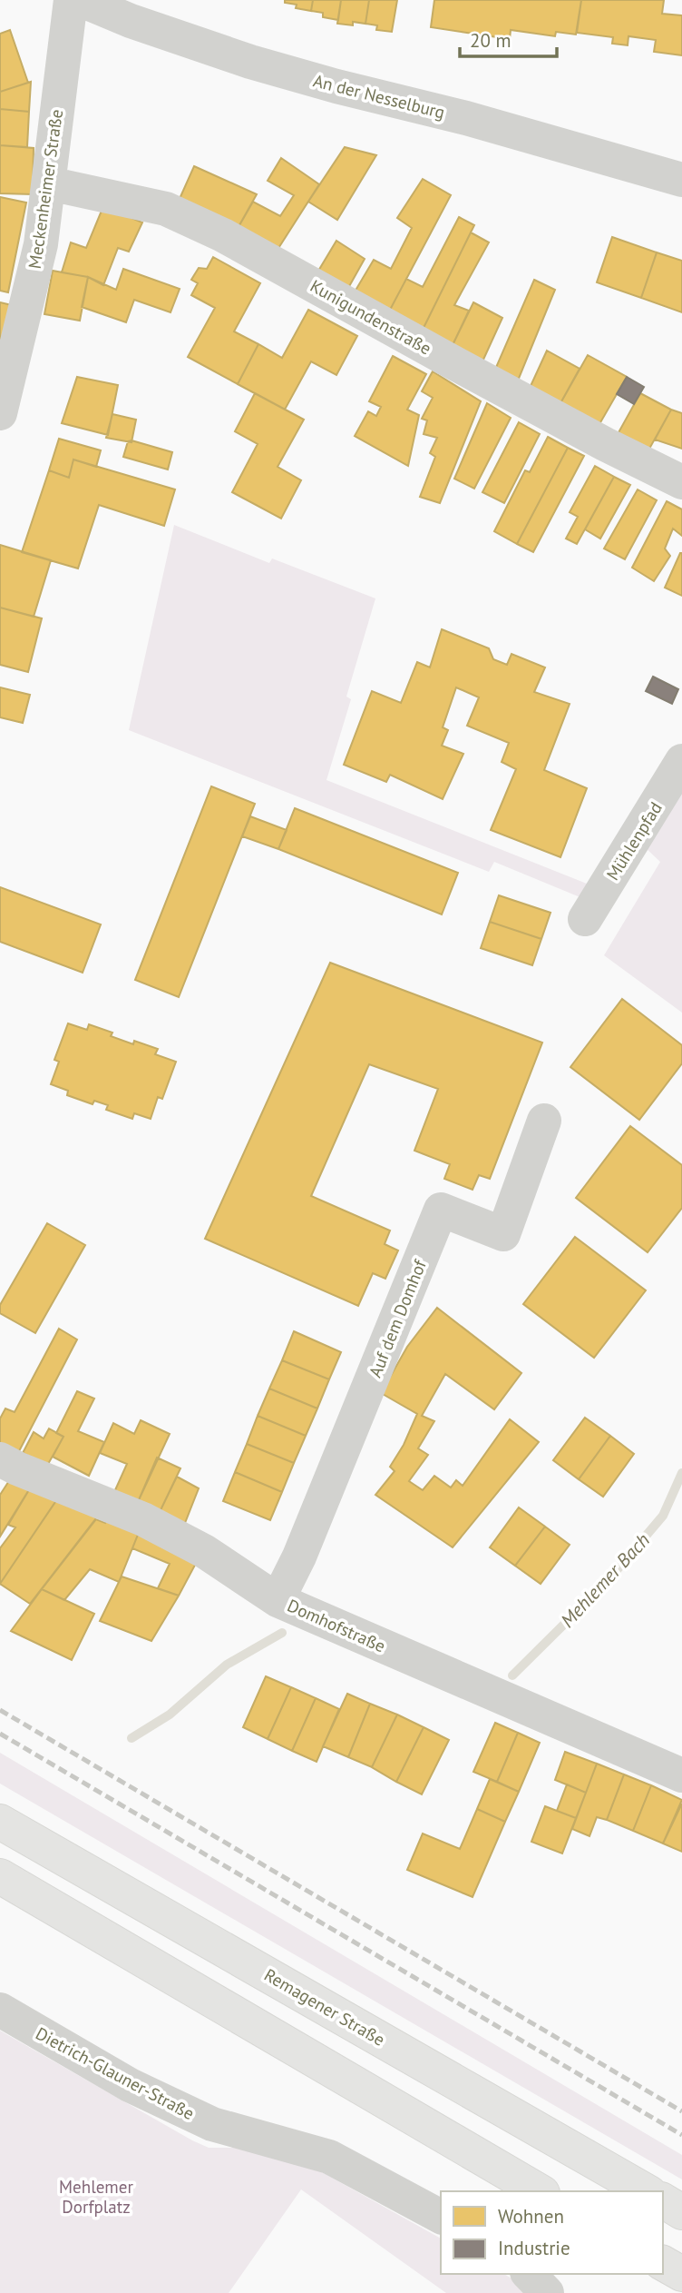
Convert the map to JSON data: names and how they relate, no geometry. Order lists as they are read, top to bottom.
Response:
{
  "streets": {
    "main road": ["Remagener Straße"],
    "street": [
      "An der Nesselburg",
      "Meckenheimer Straße",
      "Kunigundenstraße",
      "Mühlenpfad",
      "Auf dem Domhof",
      "Domhofstraße",
      "Dietrich-Glauner-Straße"
    ]
  },
  "crossings": [
    ["Meckenheimer Straße", "Kunigundenstraße"],
    ["Auf dem Domhof", "Domhofstraße"]
  ],
  "water": ["Mehlemer Bach"],
  "parks": ["Mehlemer Dorfplatz"],
  "legend": ["Wohnen", "Industrie"],
  "scale_bar": "20 m"
}
